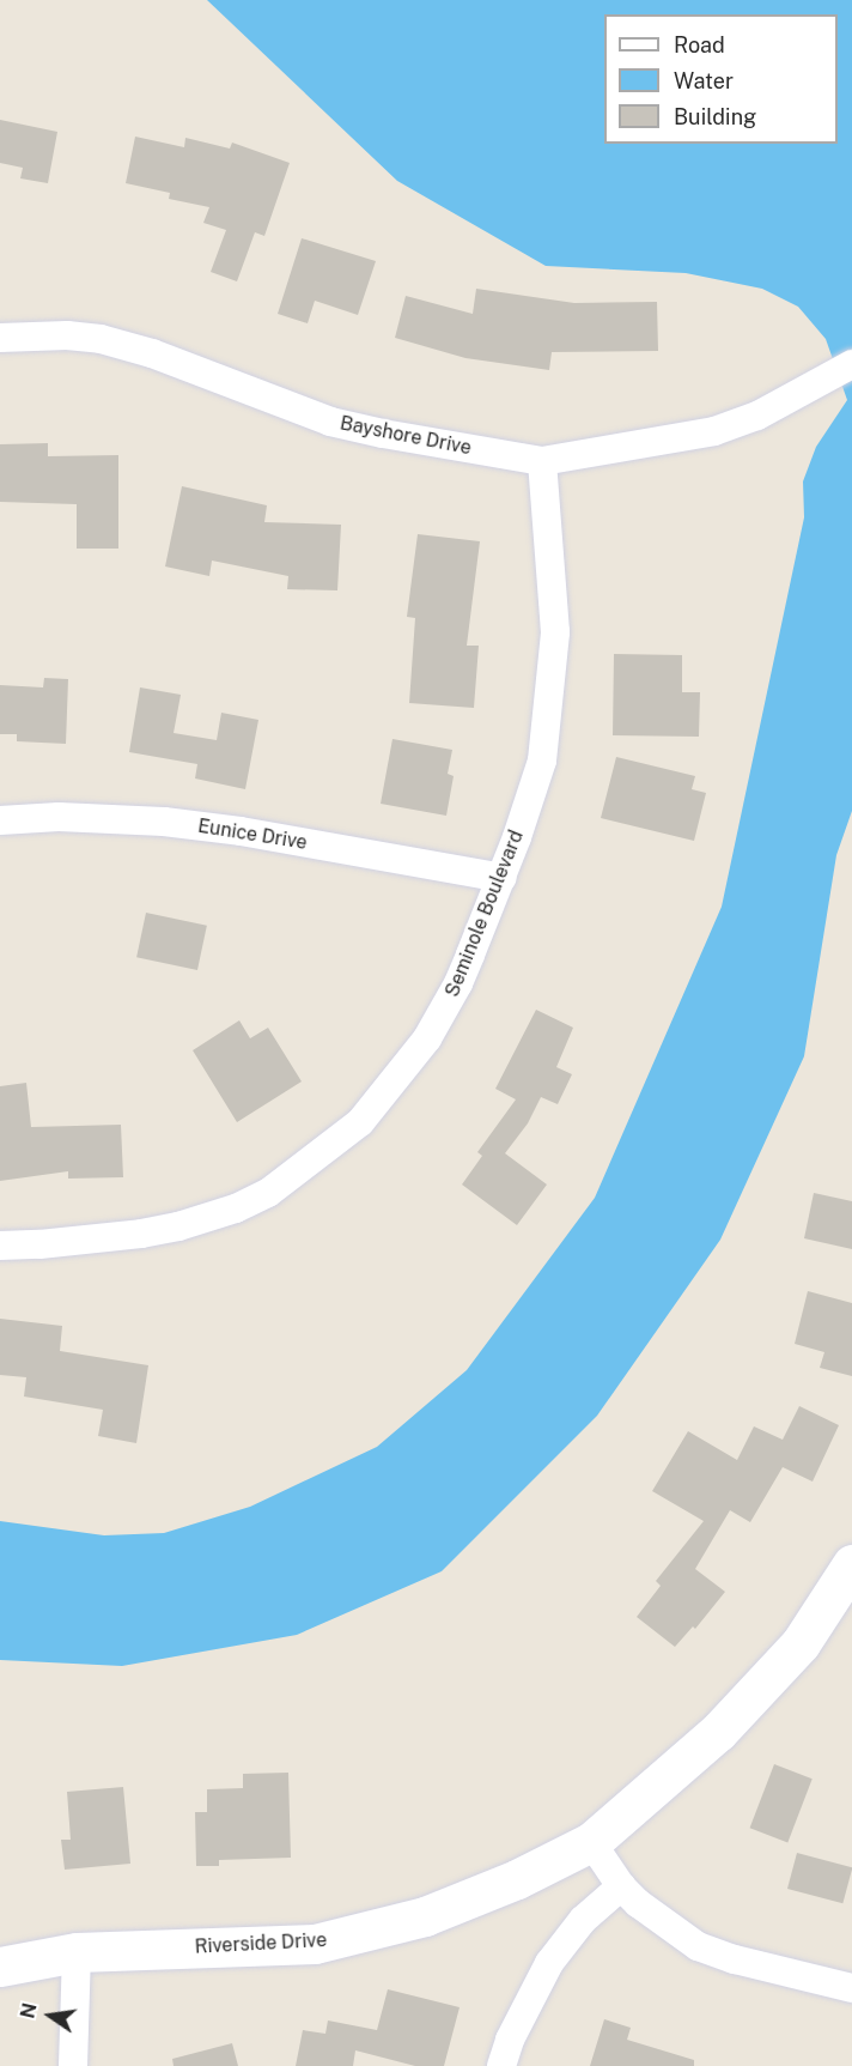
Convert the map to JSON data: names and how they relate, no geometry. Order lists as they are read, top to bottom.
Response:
{
  "streets": {
    "street": [
      "Bayshore Drive",
      "Eunice Drive",
      "Seminole Boulevard",
      "Riverside Drive"
    ]
  },
  "crossings": [
    ["Bayshore Drive", "Seminole Boulevard"],
    ["Eunice Drive", "Seminole Boulevard"]
  ],
  "legend": ["Road", "Water", "Building"],
  "north": "left"
}
